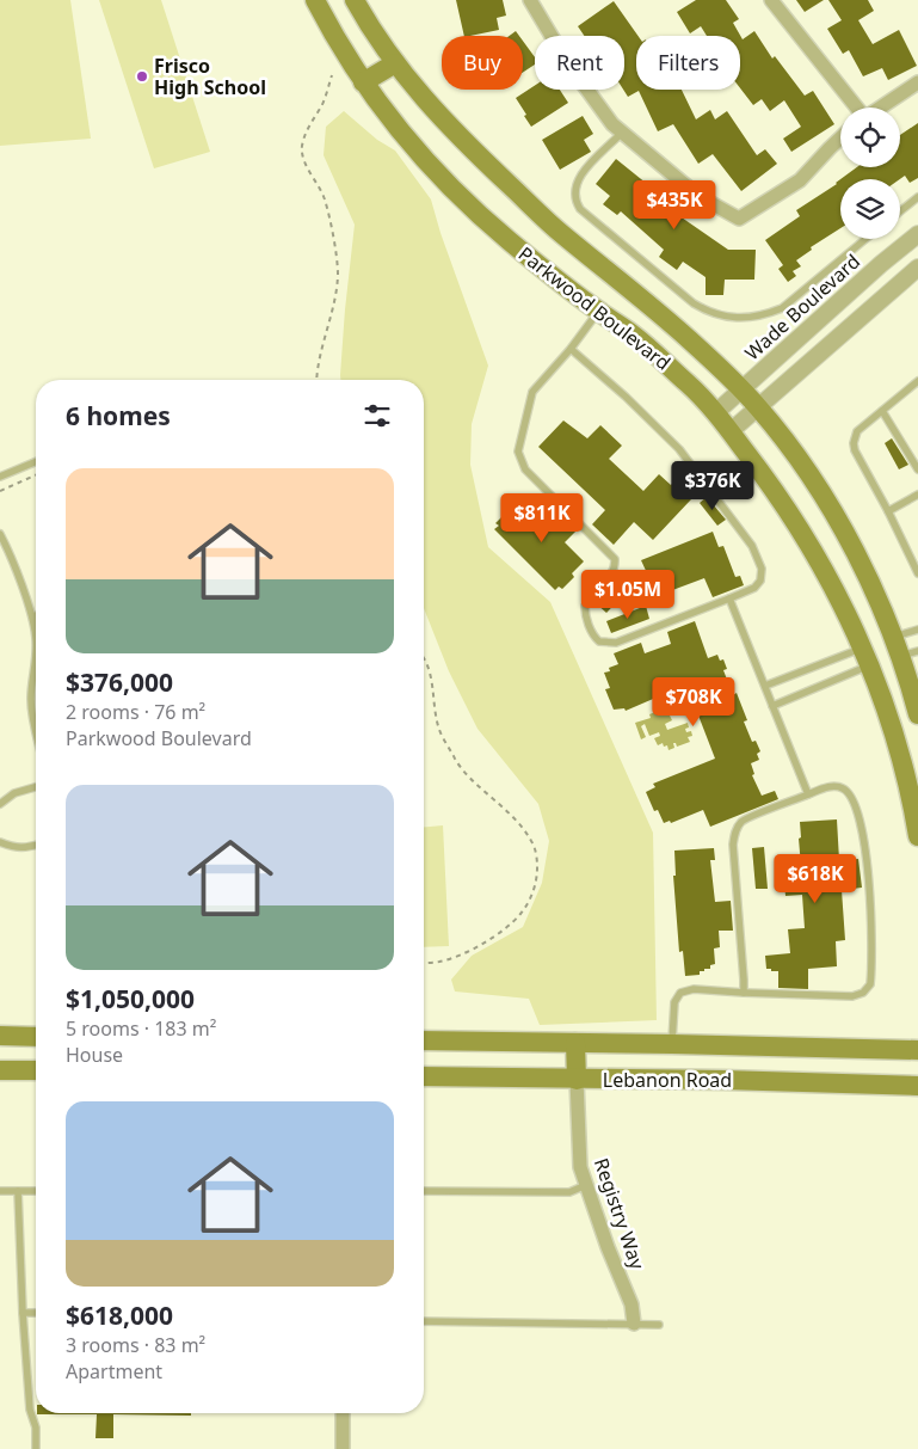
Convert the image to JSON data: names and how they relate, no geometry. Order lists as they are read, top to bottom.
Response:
{
  "streets": {
    "main road": ["Parkwood Boulevard", "Lebanon Road"],
    "street": ["Wade Boulevard", "Registry Way"]
  },
  "crossings": [
    ["Wade Boulevard", "Parkwood Boulevard"],
    ["Lebanon Road", "Registry Way"]
  ],
  "places": ["Frisco High School"],
  "page": {
    "chip": ["Buy", "Rent", "Filters"],
    "price": [
      "$435K",
      "$376K",
      "$811K",
      "$1.05M",
      "$708K",
      "$618K"
    ],
    "heading": "6 homes",
    "list": [
      {
        "name": "$376,000",
        "note": "2 rooms · 76 m² · Parkwood Boulevard"
      },
      {
        "name": "$1,050,000",
        "note": "5 rooms · 183 m² · House"
      },
      {
        "name": "$618,000",
        "note": "3 rooms · 83 m² · Apartment"
      }
    ]
  }
}
